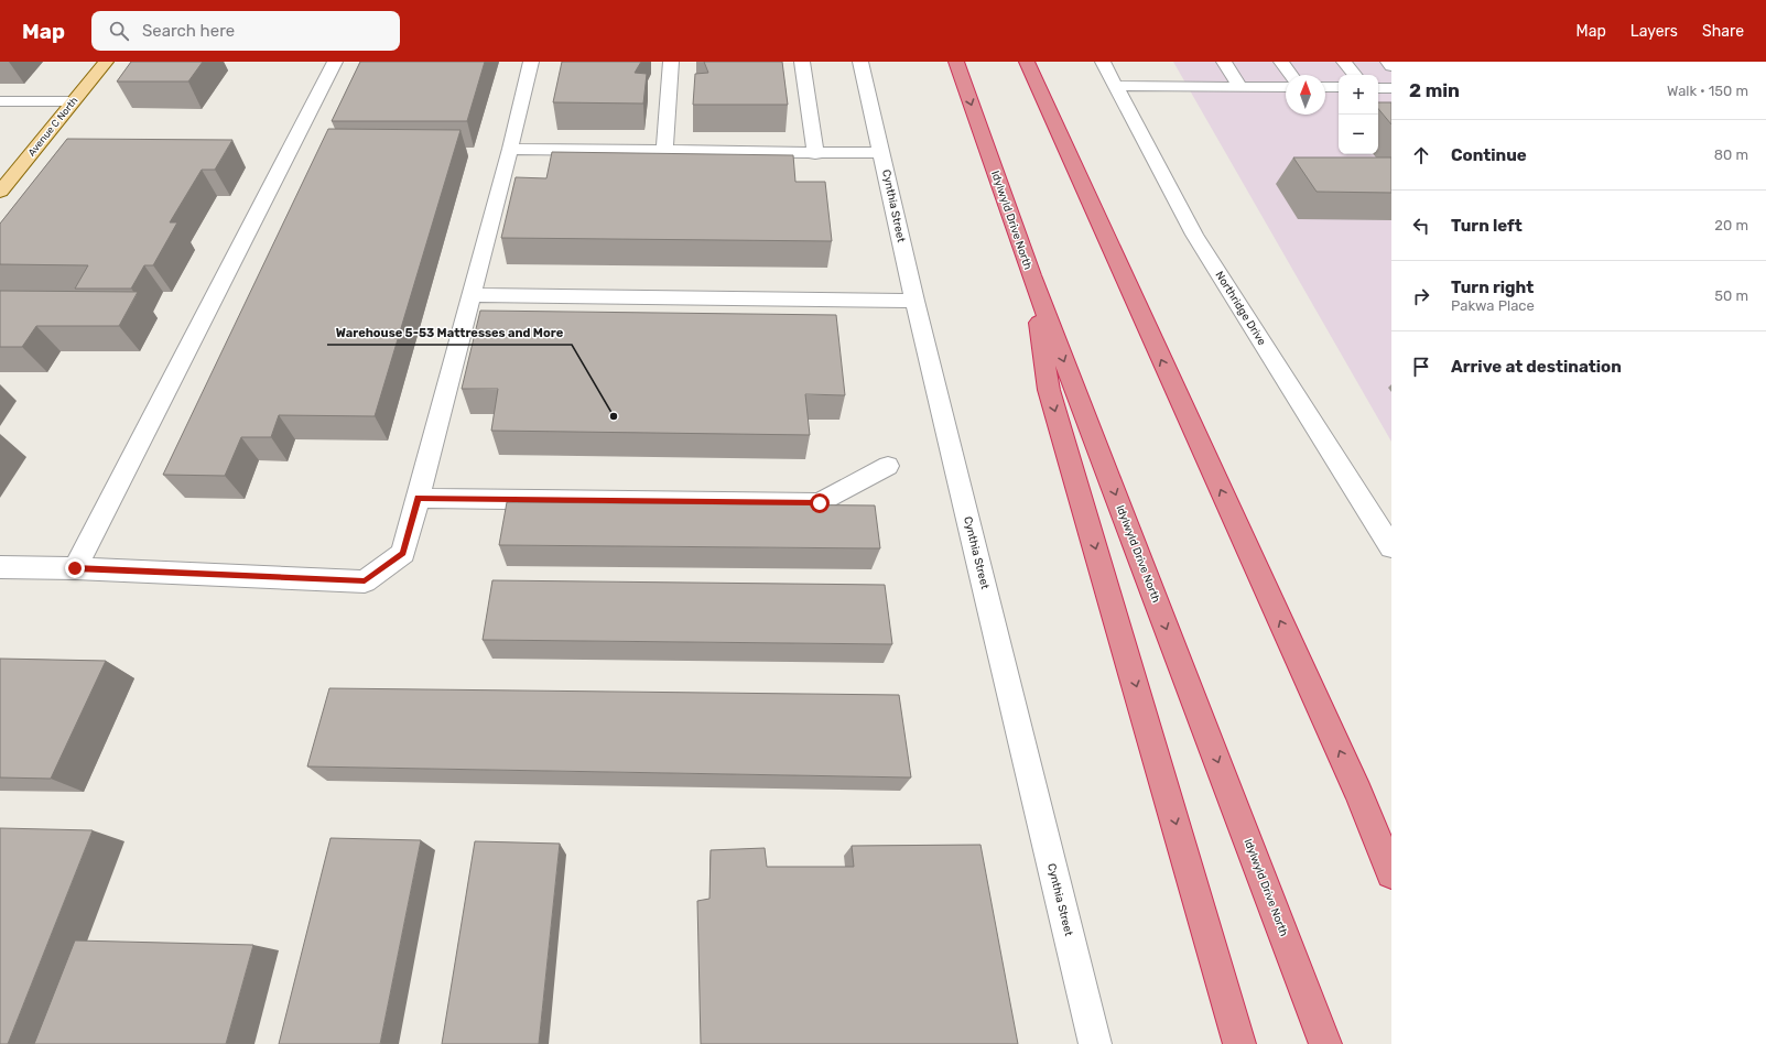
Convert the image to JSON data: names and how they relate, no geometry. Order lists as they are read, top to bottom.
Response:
{
  "streets": {
    "highway": ["Idylwyld Drive North"],
    "main road": ["Avenue C North"],
    "street": ["Cynthia Street", "Northridge Drive"]
  },
  "places": ["Warehouse 5-53 Mattresses and More"],
  "north": "top",
  "page": {
    "header": "Map",
    "search": "Search here",
    "nav": ["Map", "Layers", "Share"],
    "heading": ["2 min", "Walk · 150 m"],
    "map_buttons": ["+", "−"],
    "list": [
      ["Continue", "80 m"],
      ["Turn left", "20 m"],
      ["Turn right", "Pakwa Place", "50 m"],
      "Arrive at destination"
    ]
  }
}
